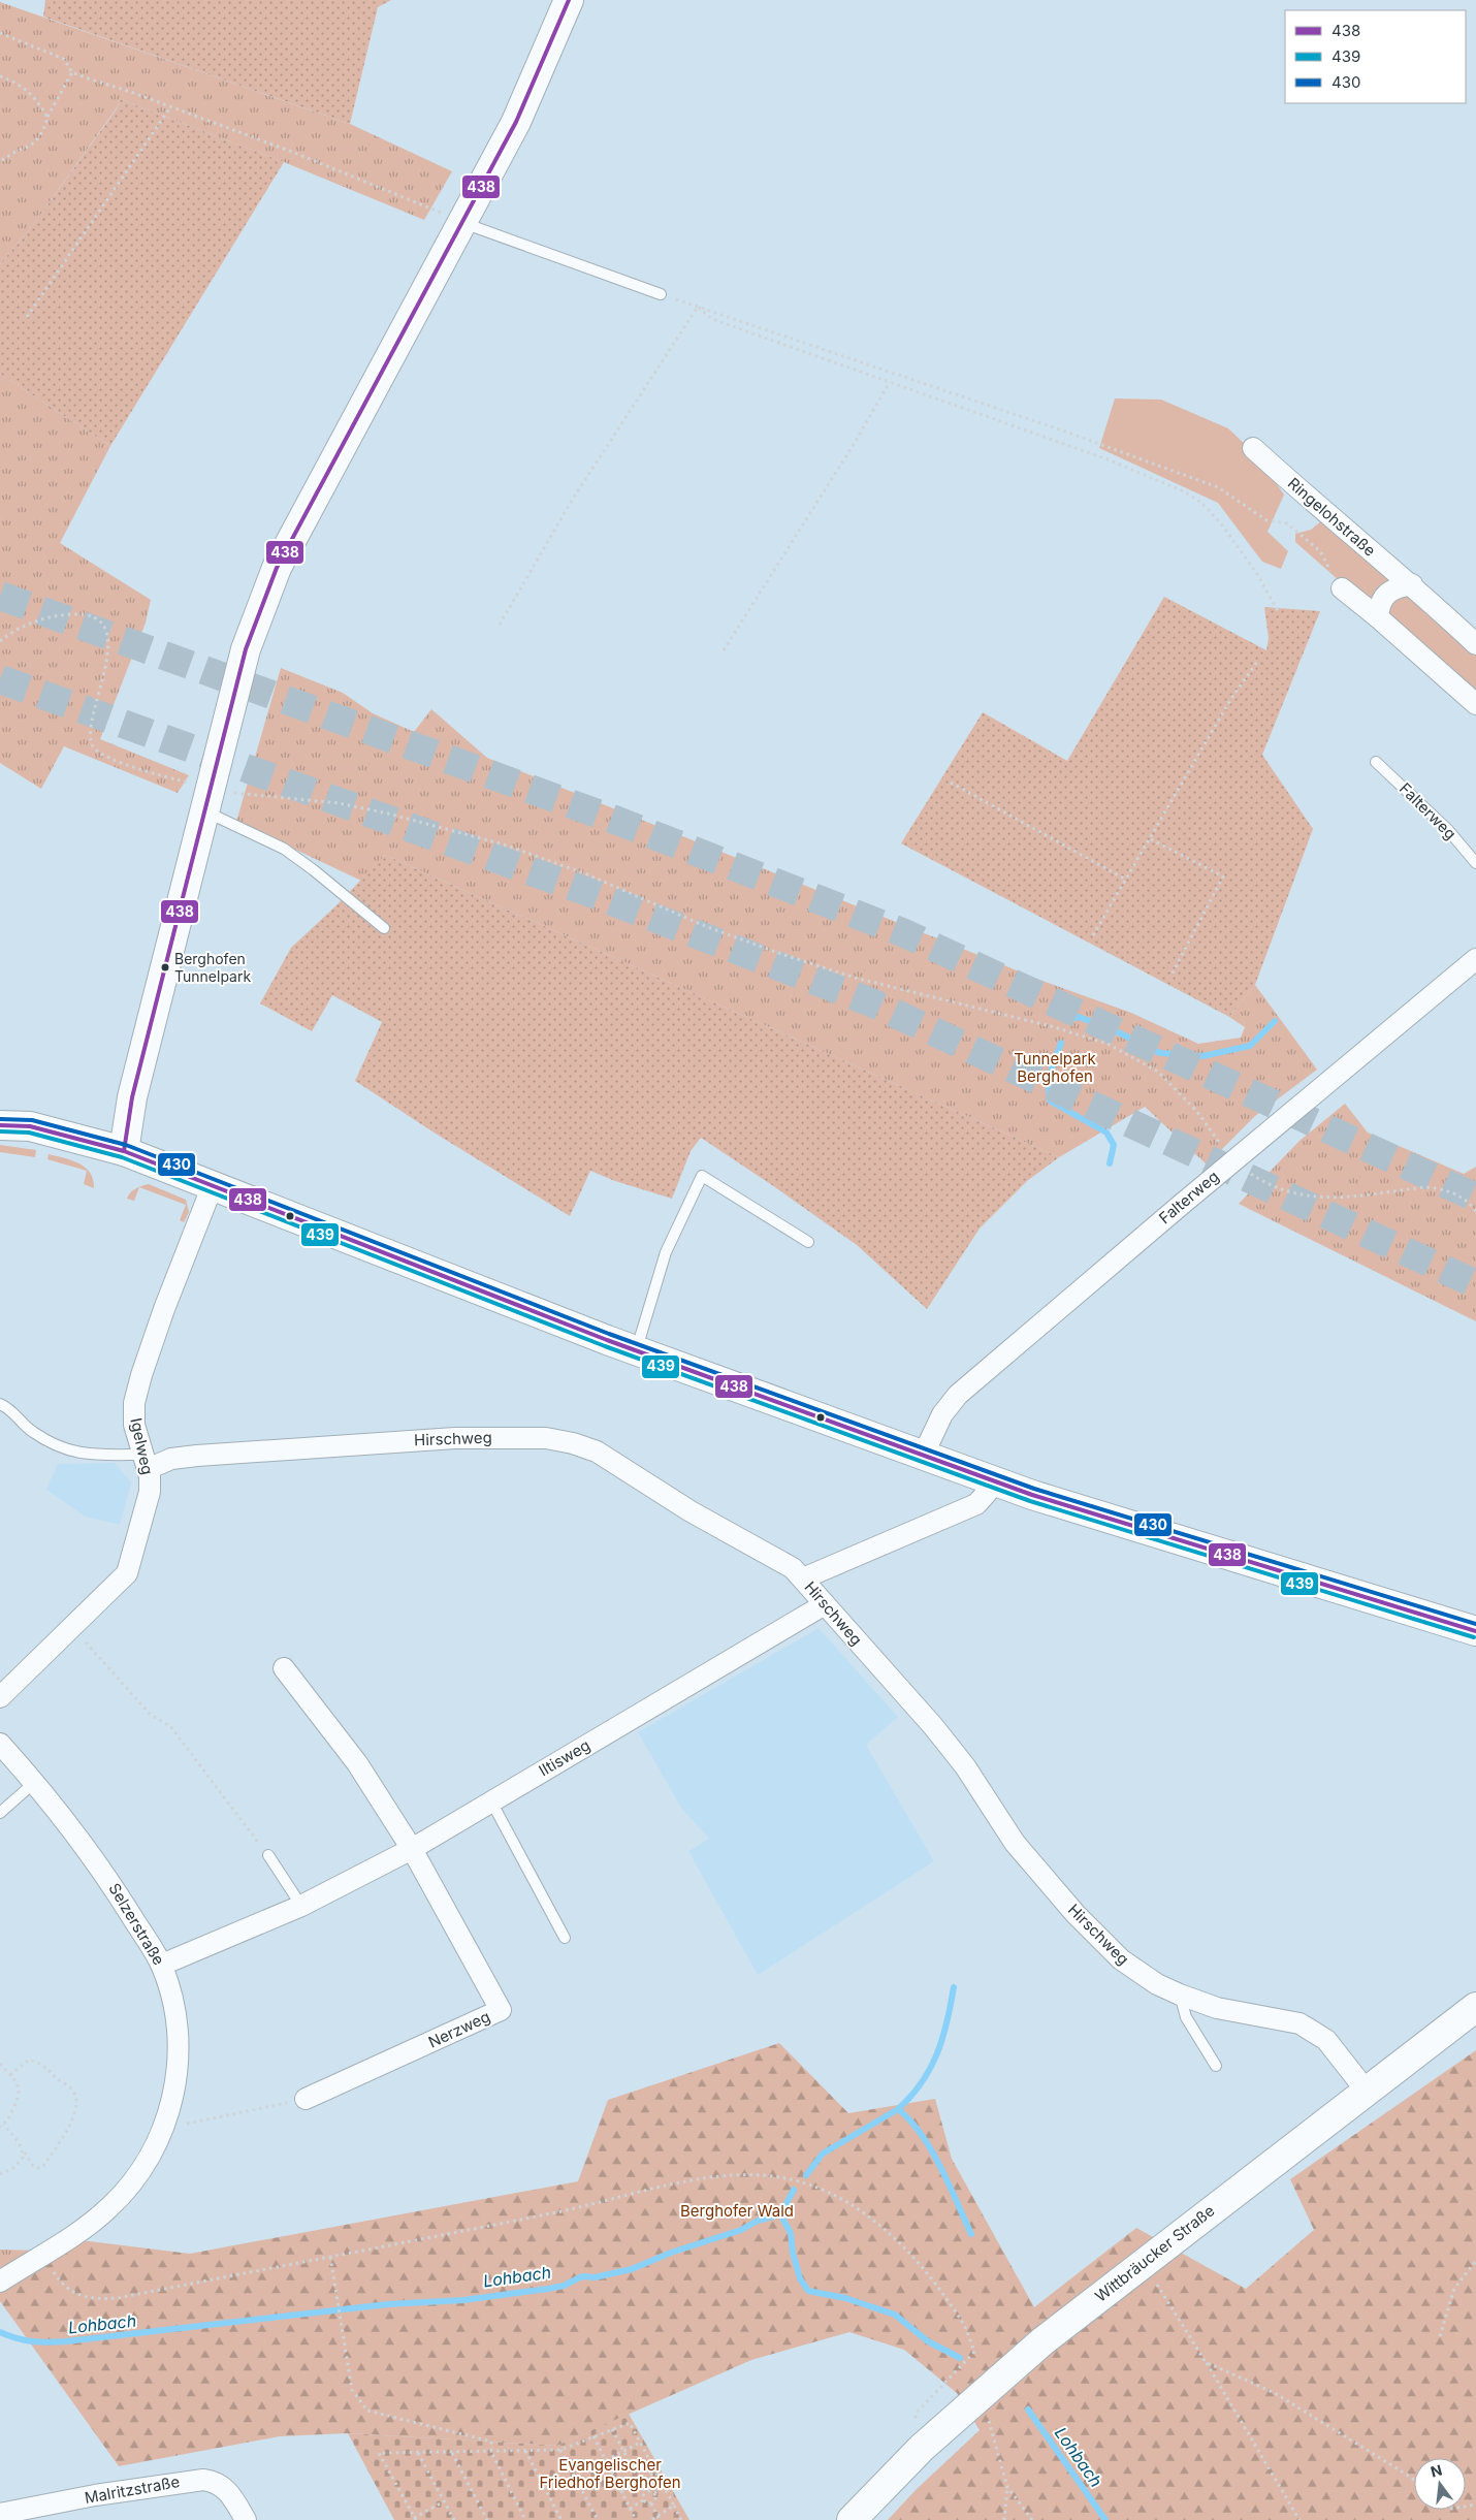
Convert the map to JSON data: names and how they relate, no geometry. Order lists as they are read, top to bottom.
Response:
{
  "streets": {
    "street": [
      "Ringelohstraße",
      "Falterweg",
      "Hirschweg",
      "Igelweg",
      "Iltisweg",
      "Selzerstraße",
      "Nerzweg",
      "Wittbräucker Straße",
      "Malritzstraße"
    ]
  },
  "crossings": [
    ["Hirschweg", "Igelweg"],
    ["Hirschweg", "Iltisweg"],
    ["Hirschweg", "Wittbräucker Straße"],
    ["Iltisweg", "Selzerstraße"],
    ["Iltisweg", "Nerzweg"]
  ],
  "water": ["Lohbach"],
  "parks": ["Tunnelpark Berghofen", "Berghofer Wald", "Evangelischer Friedhof Berghofen"],
  "places": ["Berghofen Tunnelpark"],
  "lines": ["transit line 438", "transit line 430", "transit line 439"],
  "legend": ["438", "439", "430"],
  "north": "top"
}
